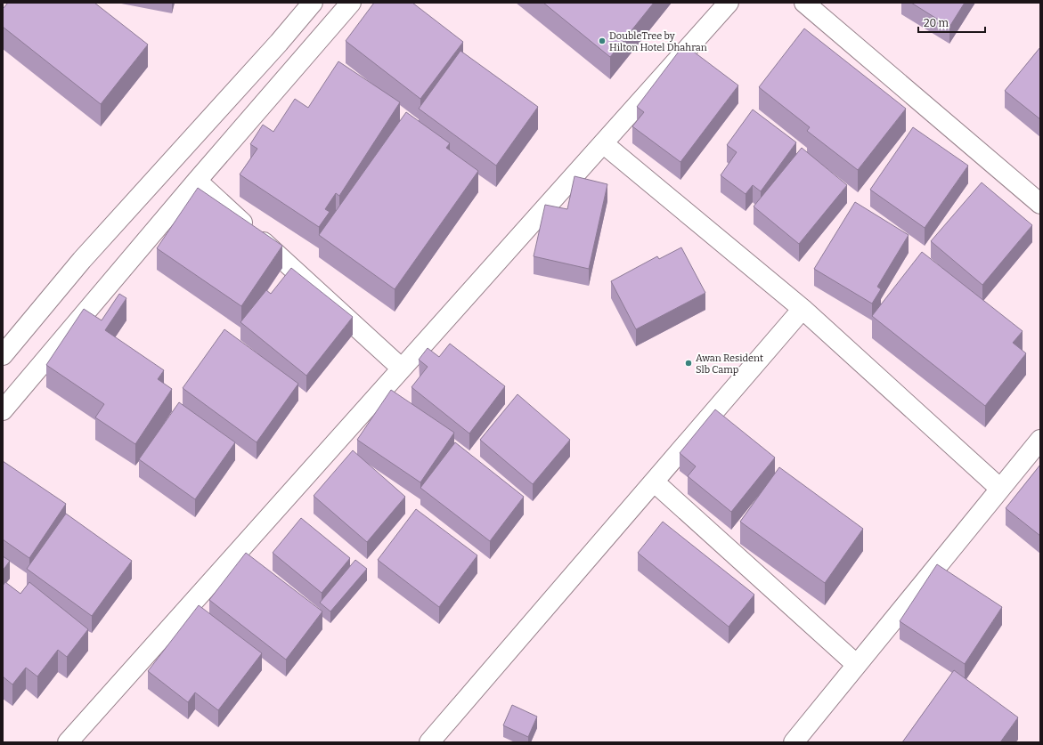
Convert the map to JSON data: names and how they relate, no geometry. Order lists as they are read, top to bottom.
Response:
{
  "places": ["DoubleTree by Hilton Hotel Dhahran", "Awan Resident Slb Camp"],
  "scale_bar": "20 m"
}
